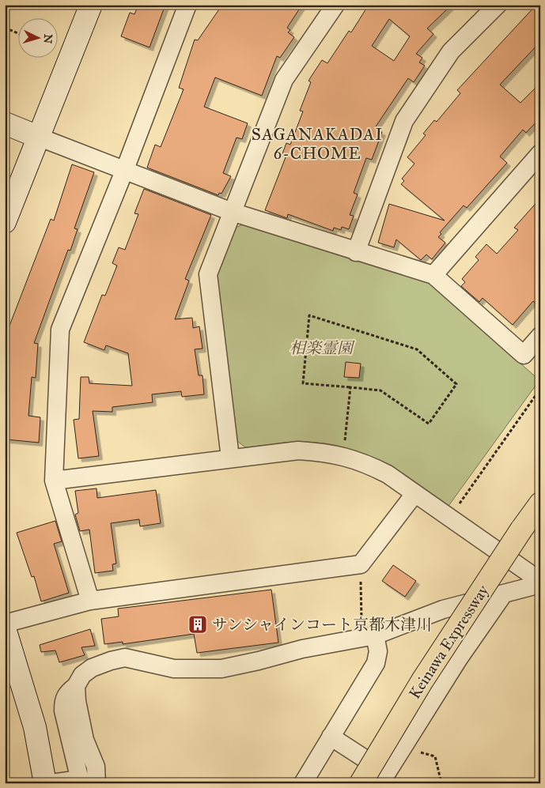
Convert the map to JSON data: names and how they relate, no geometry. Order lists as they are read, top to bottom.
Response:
{
  "streets": {
    "highway": ["Keinawa Expressway"]
  },
  "districts": ["SAGANAKADAI 6-CHOME"],
  "parks": ["相楽霊園"],
  "places": {
    "building": ["サンシャインコート京都木津川"]
  },
  "north": "right"
}
